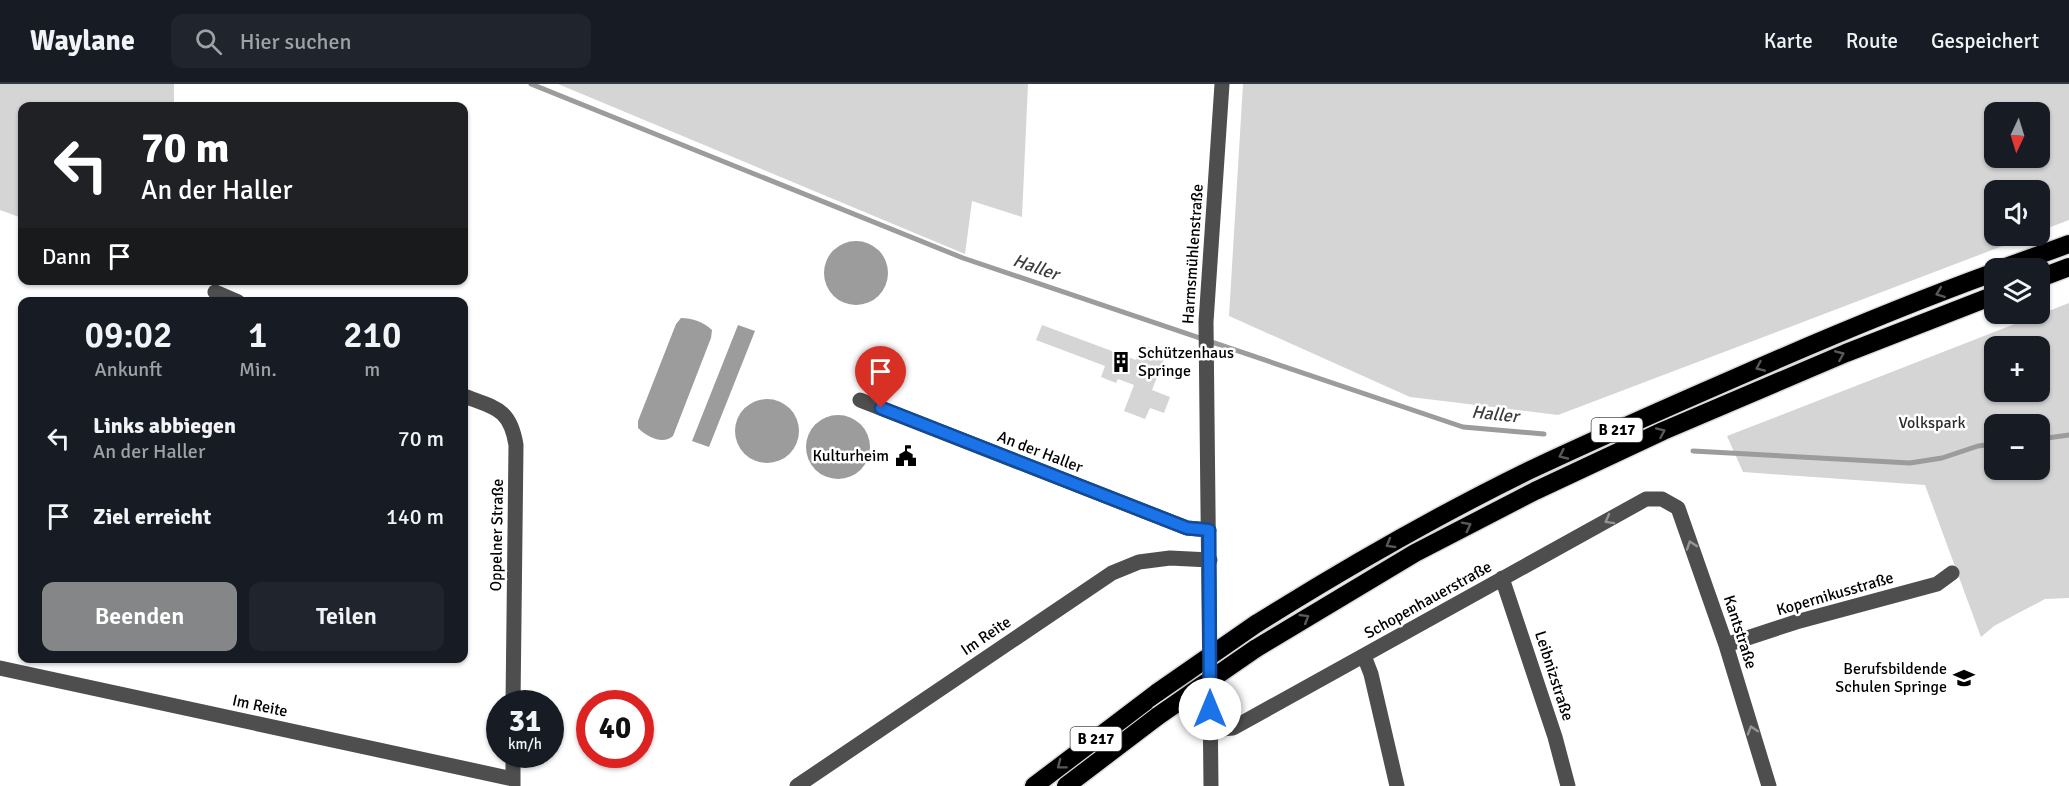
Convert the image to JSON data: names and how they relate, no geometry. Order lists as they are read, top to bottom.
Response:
{
  "streets": {
    "highway": ["B 217"],
    "street": [
      "Harmsmühlenstraße",
      "An der Haller",
      "Oppelner Straße",
      "Kopernikusstraße",
      "Schopenhauerstraße",
      "Kantstraße",
      "Im Reite",
      "Leibnizstraße"
    ]
  },
  "crossings": [
    ["Harmsmühlenstraße", "An der Haller"],
    ["Harmsmühlenstraße", "Schopenhauerstraße"],
    ["Harmsmühlenstraße", "Im Reite"],
    ["Kopernikusstraße", "Kantstraße"],
    ["Schopenhauerstraße", "Kantstraße"],
    ["Schopenhauerstraße", "Leibnizstraße"]
  ],
  "one_way": ["Kantstraße"],
  "water": ["Haller"],
  "parks": ["Volkspark"],
  "places": {
    "building": ["Schützenhaus Springe"],
    "public building": ["Kulturheim"],
    "school or university": ["Berufsbildende Schulen Springe"]
  },
  "north": "bottom",
  "page": {
    "header": "Waylane",
    "search": "Hier suchen",
    "nav": ["Karte", "Route", "Gespeichert"],
    "map_buttons": ["+", "−"],
    "turn": ["70 m", "An der Haller"],
    "then": "Dann",
    "eta": [
      "09:02",
      "Ankunft",
      "1",
      "Min.",
      "210",
      "m"
    ],
    "list": [
      {
        "name": "Links abbiegen",
        "note": "An der Haller",
        "value": "70 m"
      },
      {
        "name": "Ziel erreicht",
        "value": "140 m"
      }
    ],
    "buttons": ["Beenden", "Teilen"],
    "speed": "31 km/h",
    "limit": "40"
  }
}
